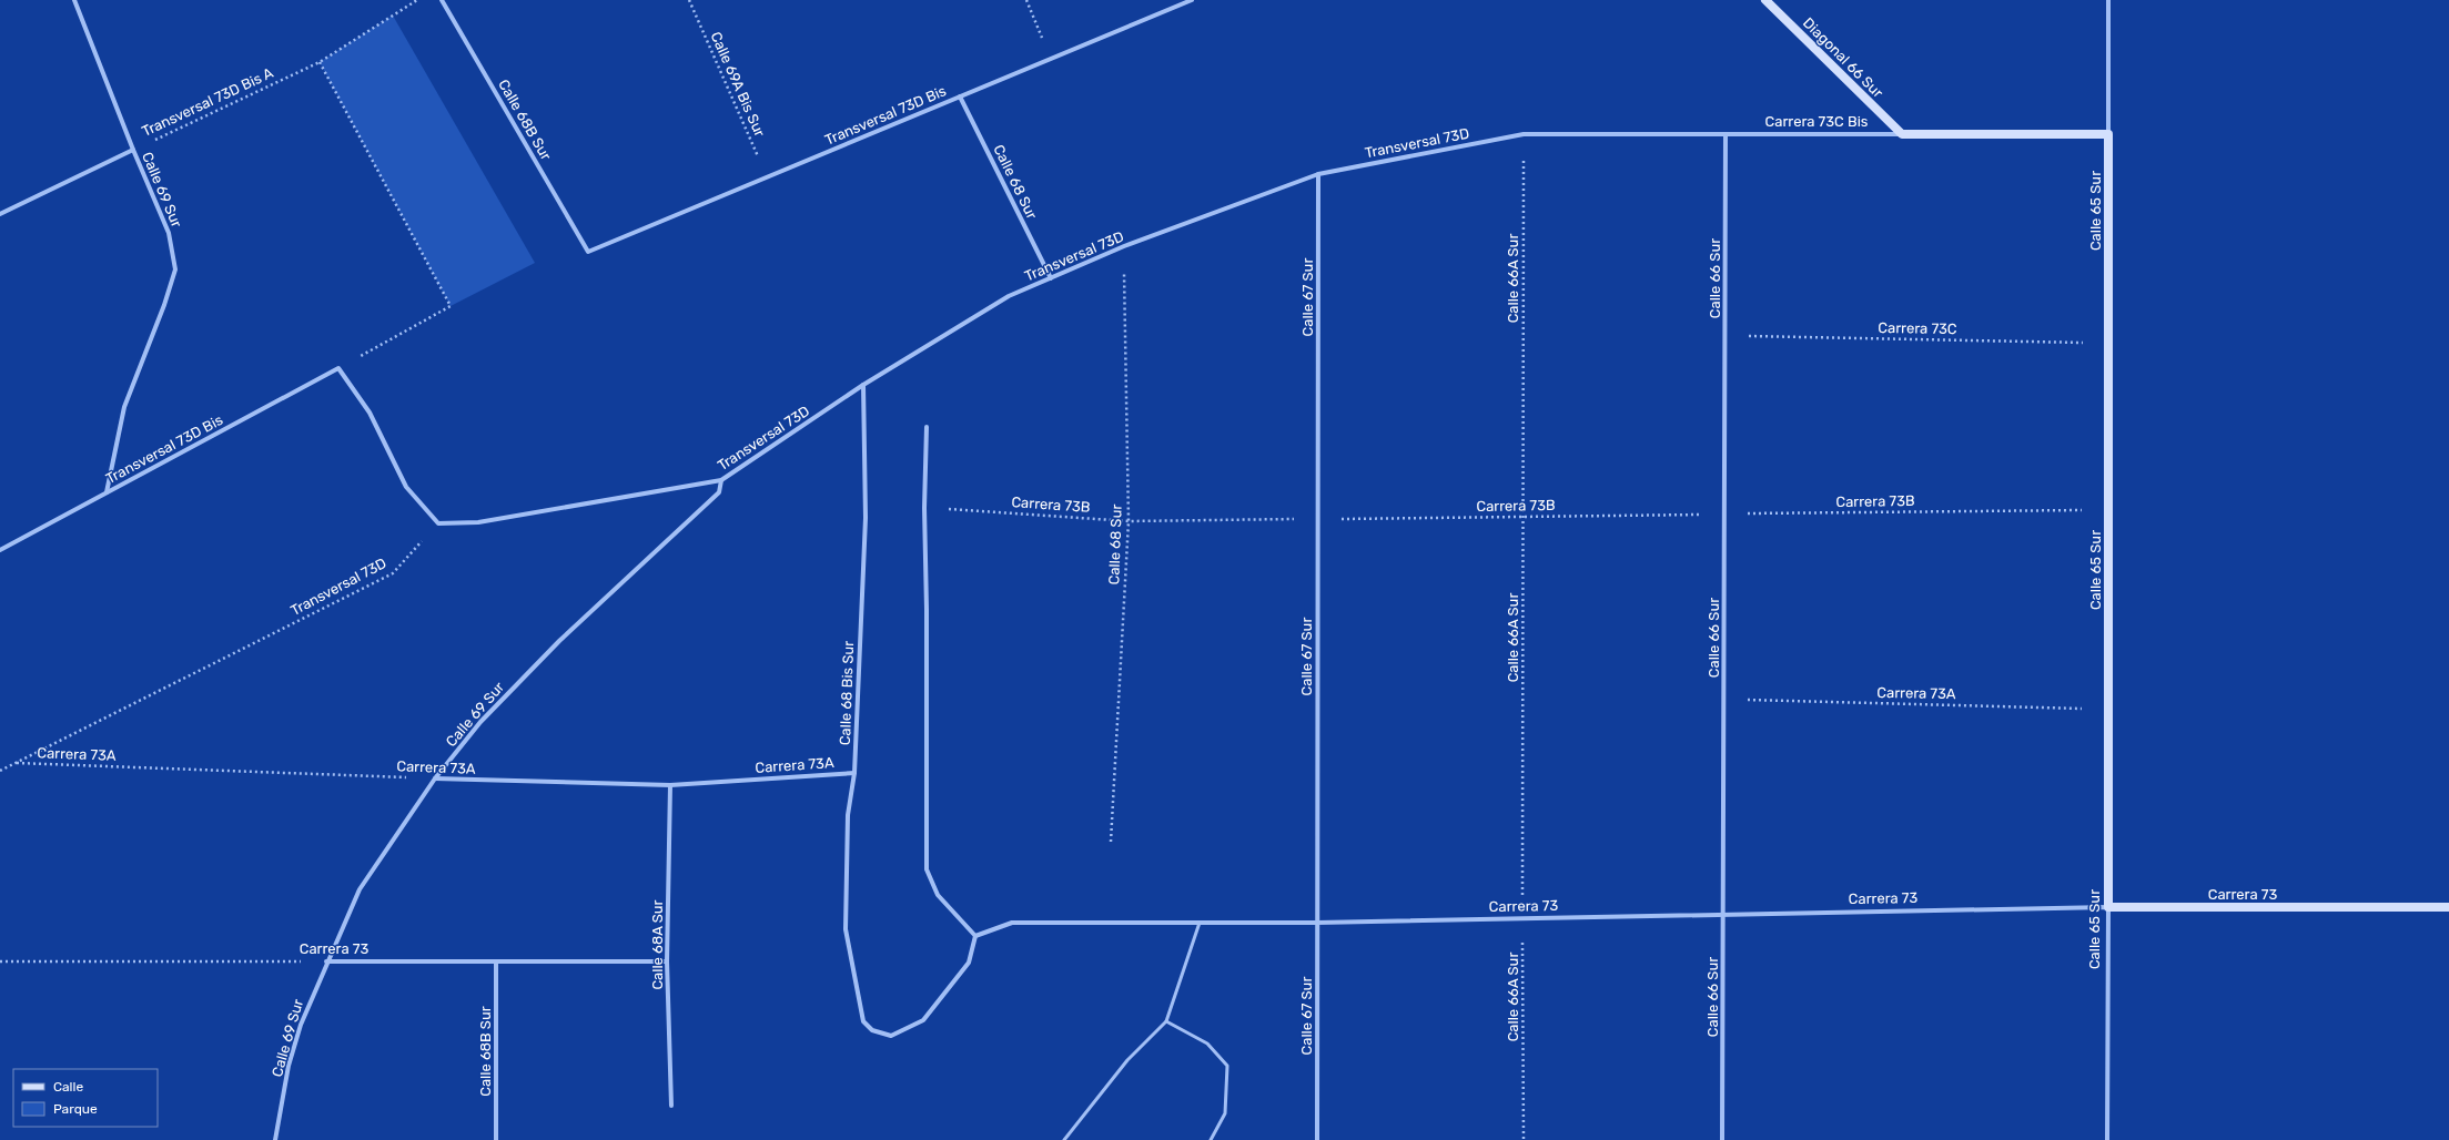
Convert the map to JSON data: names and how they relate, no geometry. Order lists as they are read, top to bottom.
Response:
{
  "streets": {
    "street": [
      "Diagonal 66 Sur",
      "Transversal 73D Bis A",
      "Transversal 73D Bis",
      "Calle 68B Sur",
      "Carrera 73C Bis",
      "Transversal 73D",
      "Calle 68 Sur",
      "Calle 69 Sur",
      "Calle 65 Sur",
      "Calle 66 Sur",
      "Calle 67 Sur",
      "Calle 68 Bis Sur",
      "Carrera 73A",
      "Carrera 73",
      "Calle 68A Sur"
    ],
    "path": [
      "Calle 69A Bis Sur",
      "Calle 66A Sur",
      "Carrera 73C",
      "Carrera 73B"
    ]
  },
  "crossings": [
    ["Diagonal 66 Sur", "Carrera 73C Bis"],
    ["Calle 69A Bis Sur", "Transversal 73D Bis"],
    ["Transversal 73D Bis A", "Calle 69 Sur"],
    ["Transversal 73D Bis", "Calle 68B Sur"],
    ["Transversal 73D Bis", "Calle 68 Sur"],
    ["Transversal 73D Bis", "Calle 69 Sur"],
    ["Calle 68B Sur", "Carrera 73"],
    ["Carrera 73C Bis", "Transversal 73D"],
    ["Carrera 73C Bis", "Calle 65 Sur"],
    ["Carrera 73C Bis", "Calle 66A Sur"],
    ["Carrera 73C Bis", "Calle 66 Sur"],
    ["Transversal 73D", "Calle 68 Sur"],
    ["Transversal 73D", "Calle 69 Sur"],
    ["Transversal 73D", "Calle 66A Sur"],
    ["Transversal 73D", "Calle 67 Sur"],
    ["Transversal 73D", "Calle 68 Bis Sur"],
    ["Transversal 73D", "Carrera 73A"],
    ["Calle 68 Sur", "Carrera 73B"],
    ["Calle 69 Sur", "Carrera 73A"],
    ["Calle 69 Sur", "Carrera 73"],
    ["Calle 65 Sur", "Carrera 73C"],
    ["Calle 65 Sur", "Carrera 73B"],
    ["Calle 65 Sur", "Carrera 73A"],
    ["Calle 65 Sur", "Carrera 73"],
    ["Calle 66A Sur", "Carrera 73B"],
    ["Calle 66A Sur", "Carrera 73"],
    ["Calle 66 Sur", "Carrera 73C"],
    ["Calle 66 Sur", "Carrera 73B"],
    ["Calle 66 Sur", "Carrera 73A"],
    ["Calle 66 Sur", "Carrera 73"],
    ["Calle 67 Sur", "Carrera 73B"],
    ["Calle 67 Sur", "Carrera 73"],
    ["Calle 68 Bis Sur", "Carrera 73A"],
    ["Calle 68 Bis Sur", "Carrera 73"],
    ["Carrera 73A", "Calle 68A Sur"],
    ["Carrera 73", "Calle 68A Sur"]
  ],
  "legend": ["Calle", "Parque"]
}
